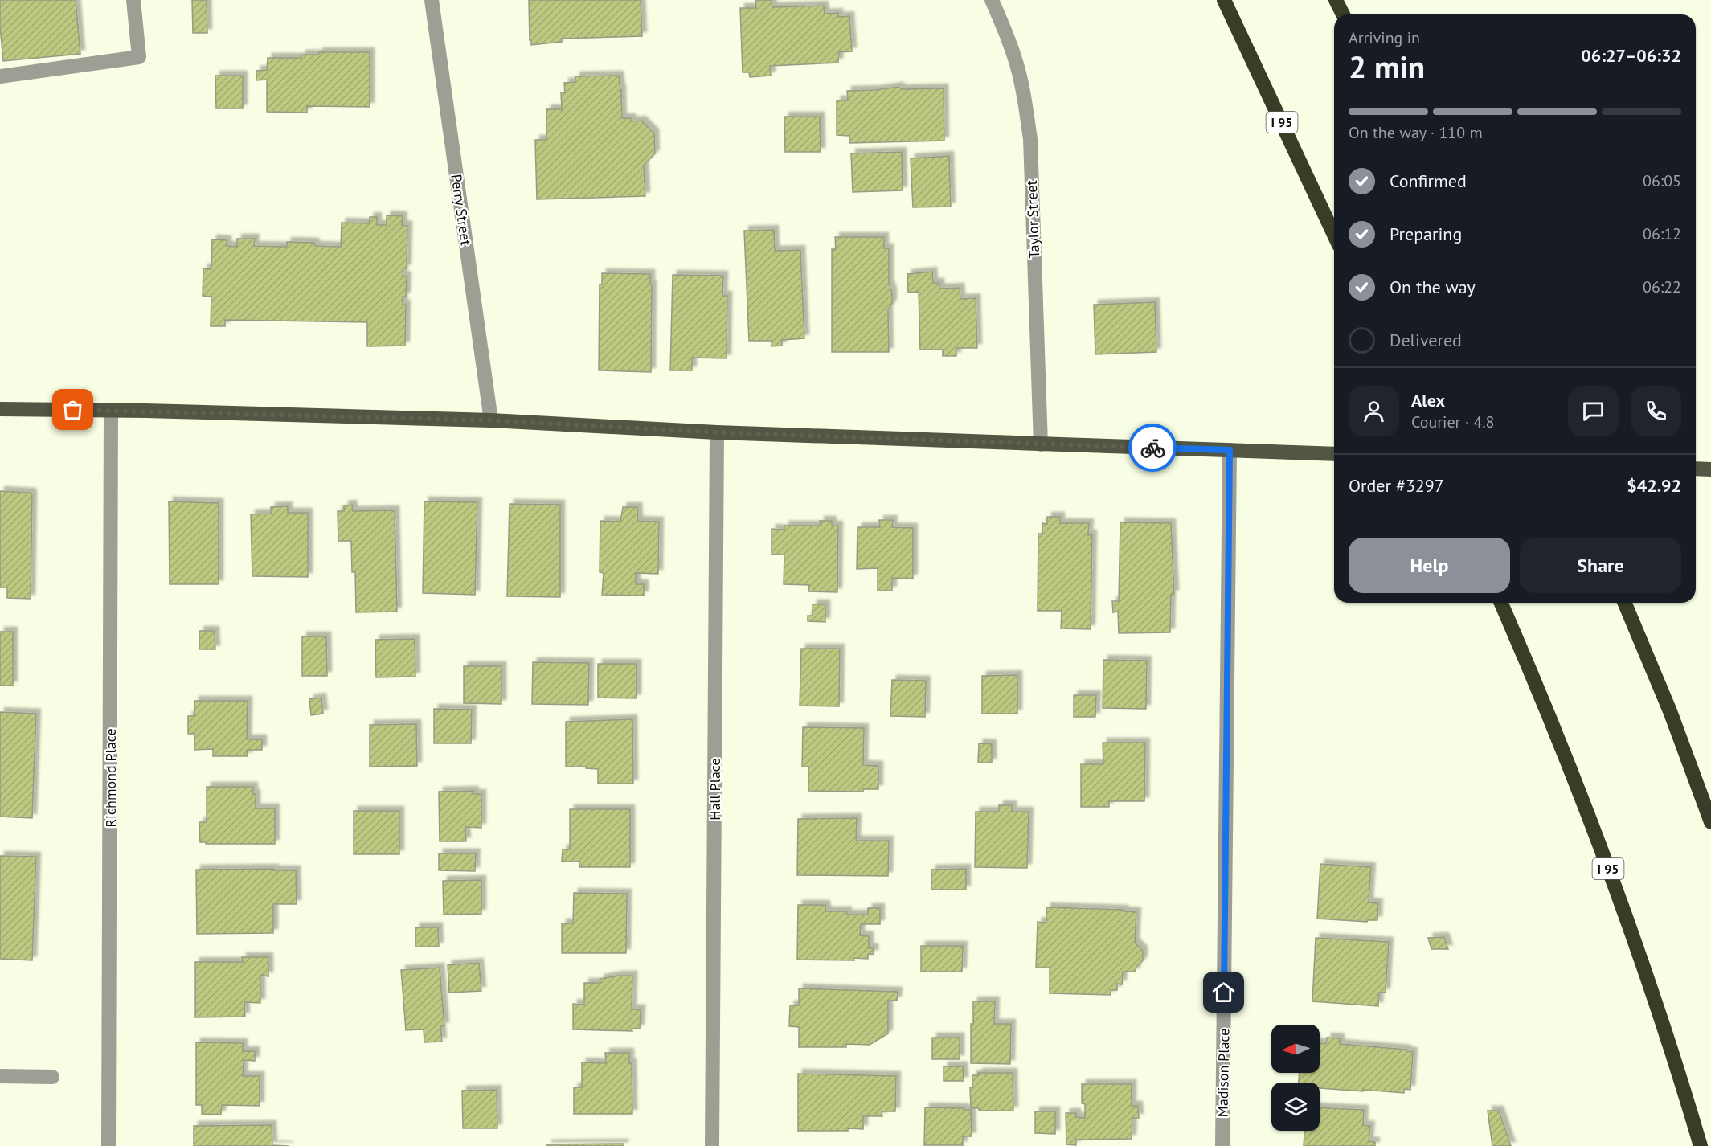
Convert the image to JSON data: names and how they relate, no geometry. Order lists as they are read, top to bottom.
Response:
{
  "streets": {
    "highway": ["I 95"],
    "street": [
      "Perry Street",
      "Taylor Street",
      "Richmond Place",
      "Hall Place",
      "Madison Place"
    ]
  },
  "north": "left",
  "page": {
    "heading": ["2 min", "Arriving in", "06:27–06:32"],
    "panel": [
      "Alex",
      "Courier · 4.8",
      "Order #3297",
      "$42.92"
    ],
    "bar": "On the way · 110 m",
    "list": [
      ["Confirmed", "06:05"],
      ["Preparing", "06:12"],
      ["On the way", "06:22"],
      "Delivered"
    ],
    "buttons": ["Help", "Share"]
  }
}
